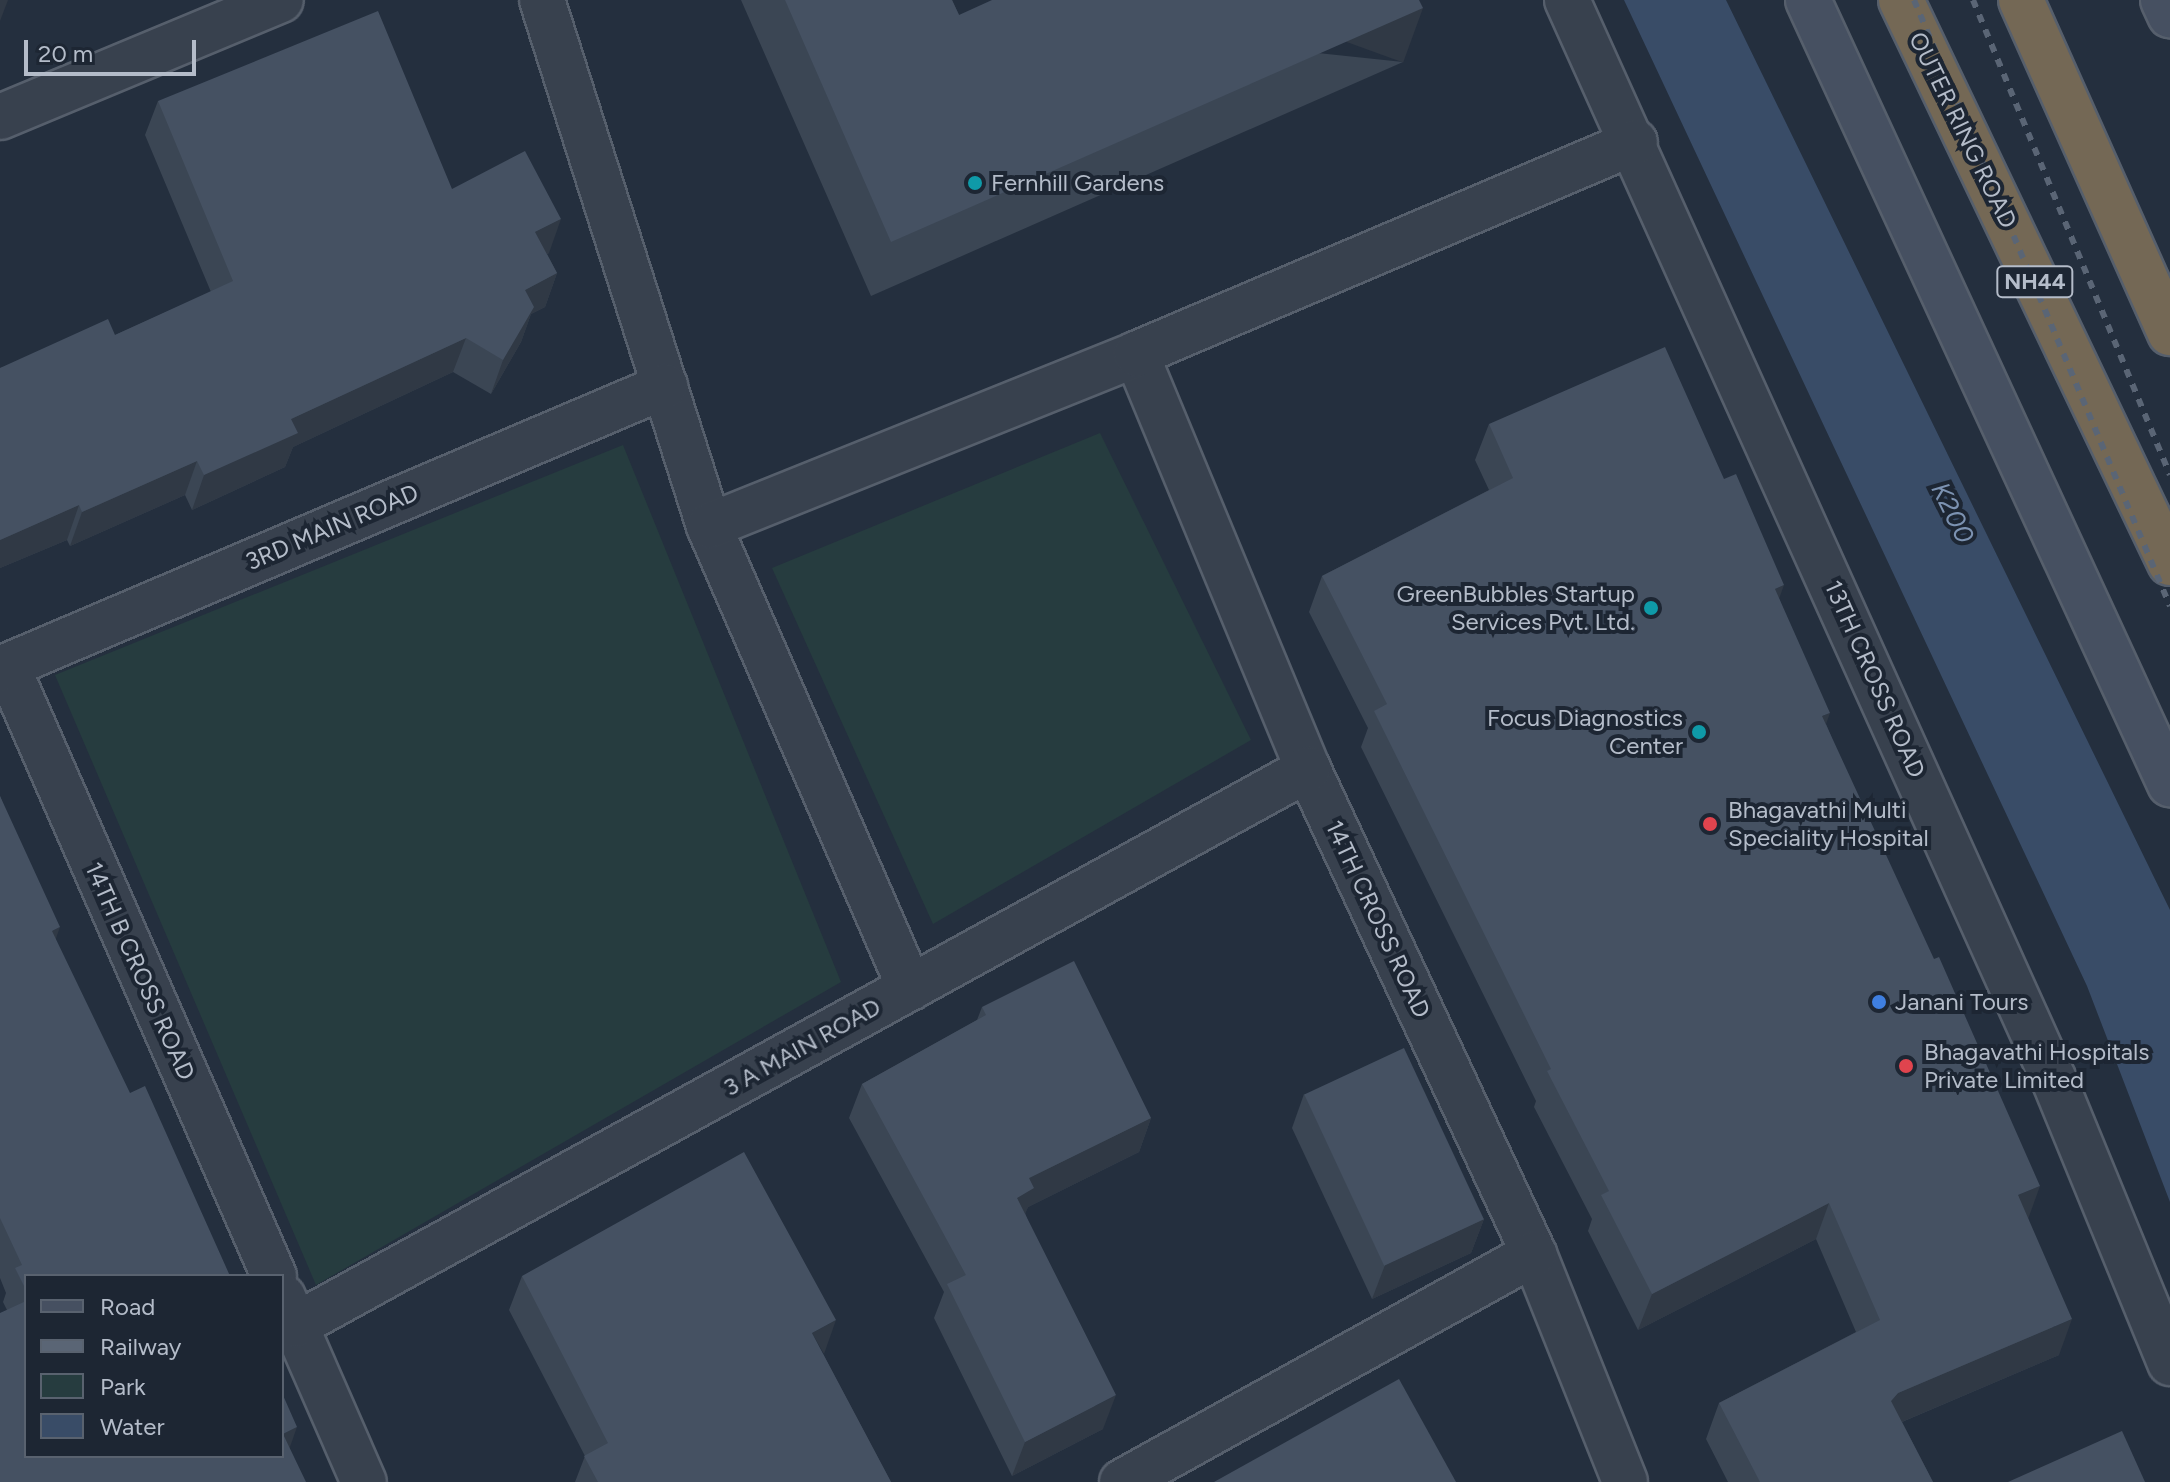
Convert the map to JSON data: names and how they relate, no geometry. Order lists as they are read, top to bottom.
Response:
{
  "streets": {
    "highway": ["OUTER RING ROAD", "NH44"],
    "street": [
      "3RD MAIN ROAD",
      "13TH CROSS ROAD",
      "14TH CROSS ROAD",
      "14TH B CROSS ROAD",
      "3 A MAIN ROAD"
    ]
  },
  "crossings": [
    ["3RD MAIN ROAD", "14TH B CROSS ROAD"],
    ["14TH CROSS ROAD", "3 A MAIN ROAD"]
  ],
  "water": ["K200"],
  "places": [
    "Fernhill Gardens",
    "GreenBubbles Startup Services Pvt. Ltd.",
    "Focus Diagnostics Center",
    "Bhagavathi Multi Speciality Hospital",
    "Janani Tours",
    "Bhagavathi Hospitals Private Limited"
  ],
  "legend": [
    "Road",
    "Railway",
    "Park",
    "Water"
  ],
  "scale_bar": "20 m"
}
